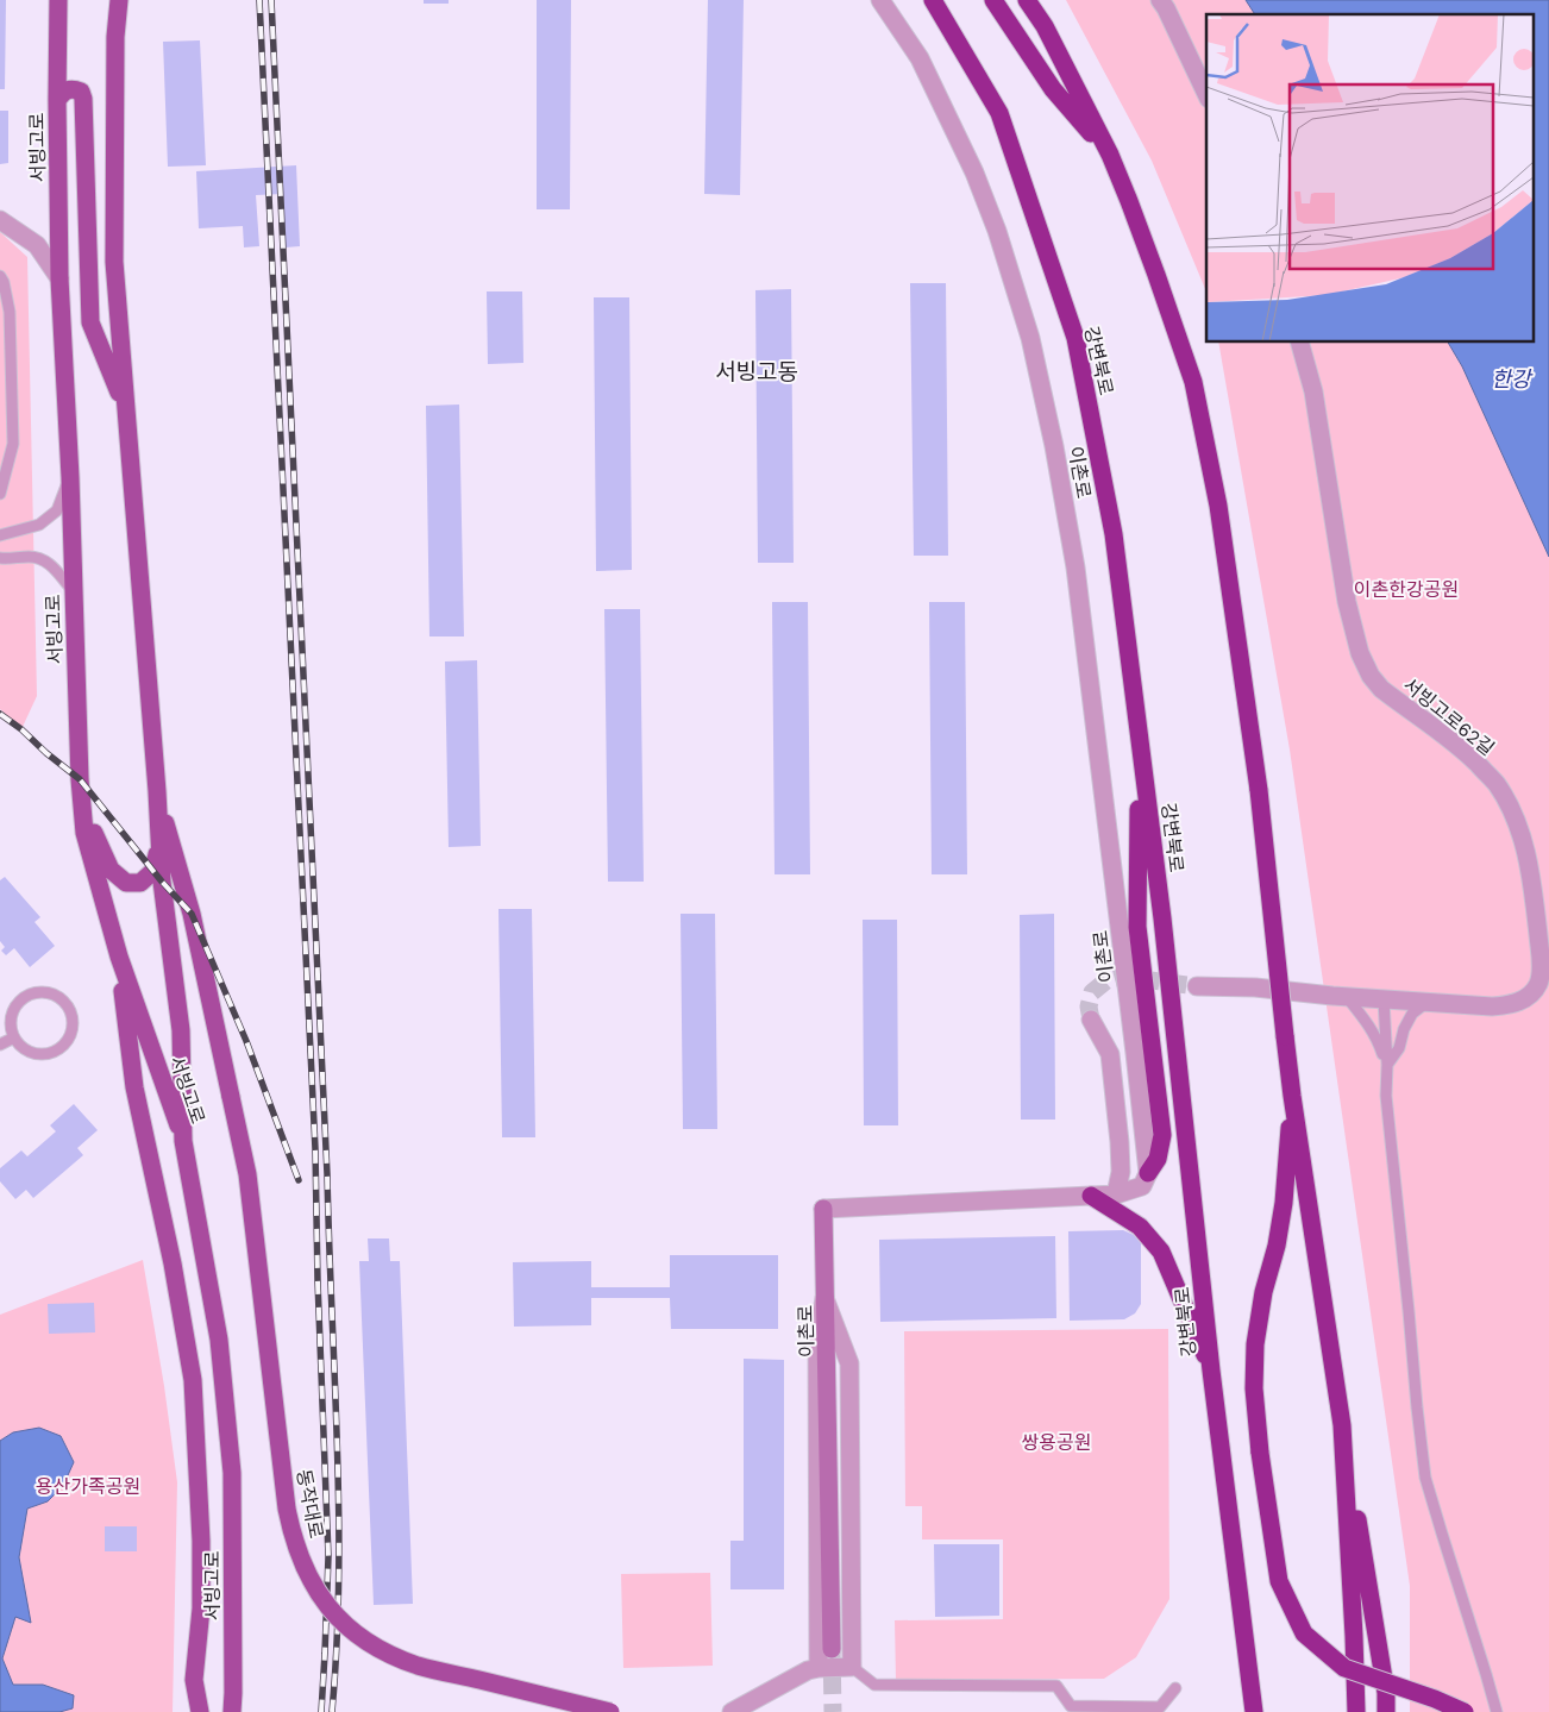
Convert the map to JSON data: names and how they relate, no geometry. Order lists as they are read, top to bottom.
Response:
{
  "streets": {
    "highway": ["강변북로"],
    "main road": ["서빙고로", "동작대로"],
    "street": ["이촌로", "서빙고로62길"]
  },
  "crossings": [
    ["서빙고로", "동작대로"]
  ],
  "districts": ["서빙고동"],
  "water": ["한강"],
  "parks": ["이촌한강공원", "쌍용공원", "용산가족공원"]
}
